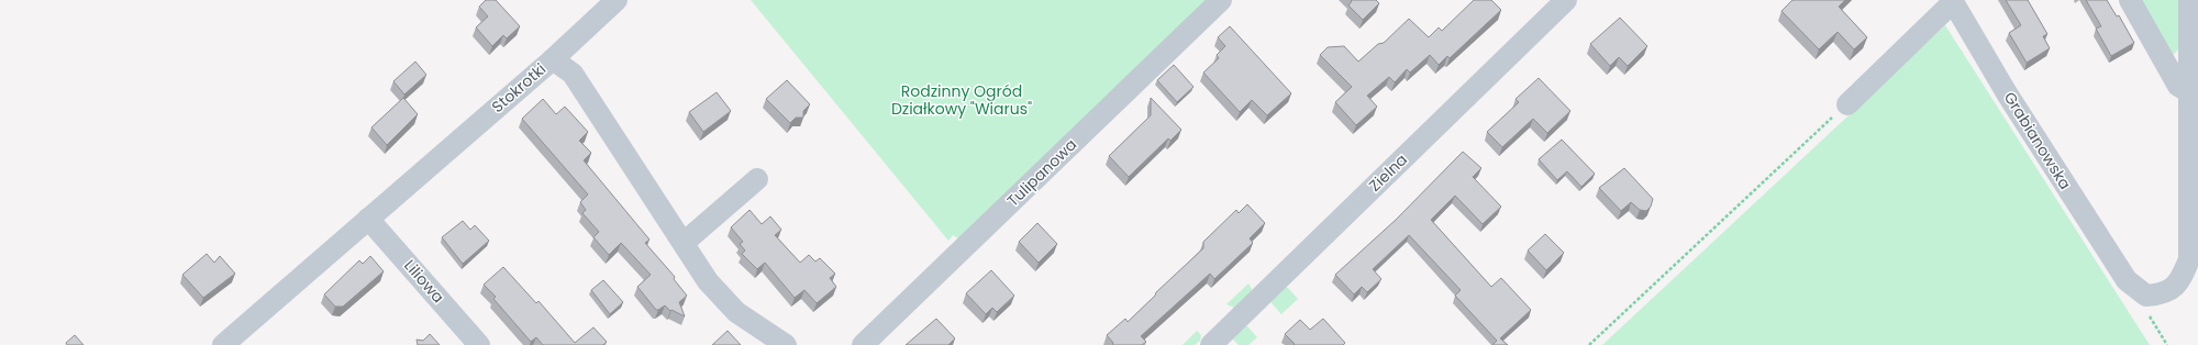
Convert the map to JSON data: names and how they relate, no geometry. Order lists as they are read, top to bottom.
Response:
{
  "streets": {
    "street": [
      "Stokrotki",
      "Grabianowska",
      "Tulipanowa",
      "Zielna",
      "Liliowa"
    ]
  },
  "crossings": [
    ["Stokrotki", "Liliowa"]
  ],
  "parks": ["Rodzinny Ogród Działkowy \"Wiarus\""]
}
